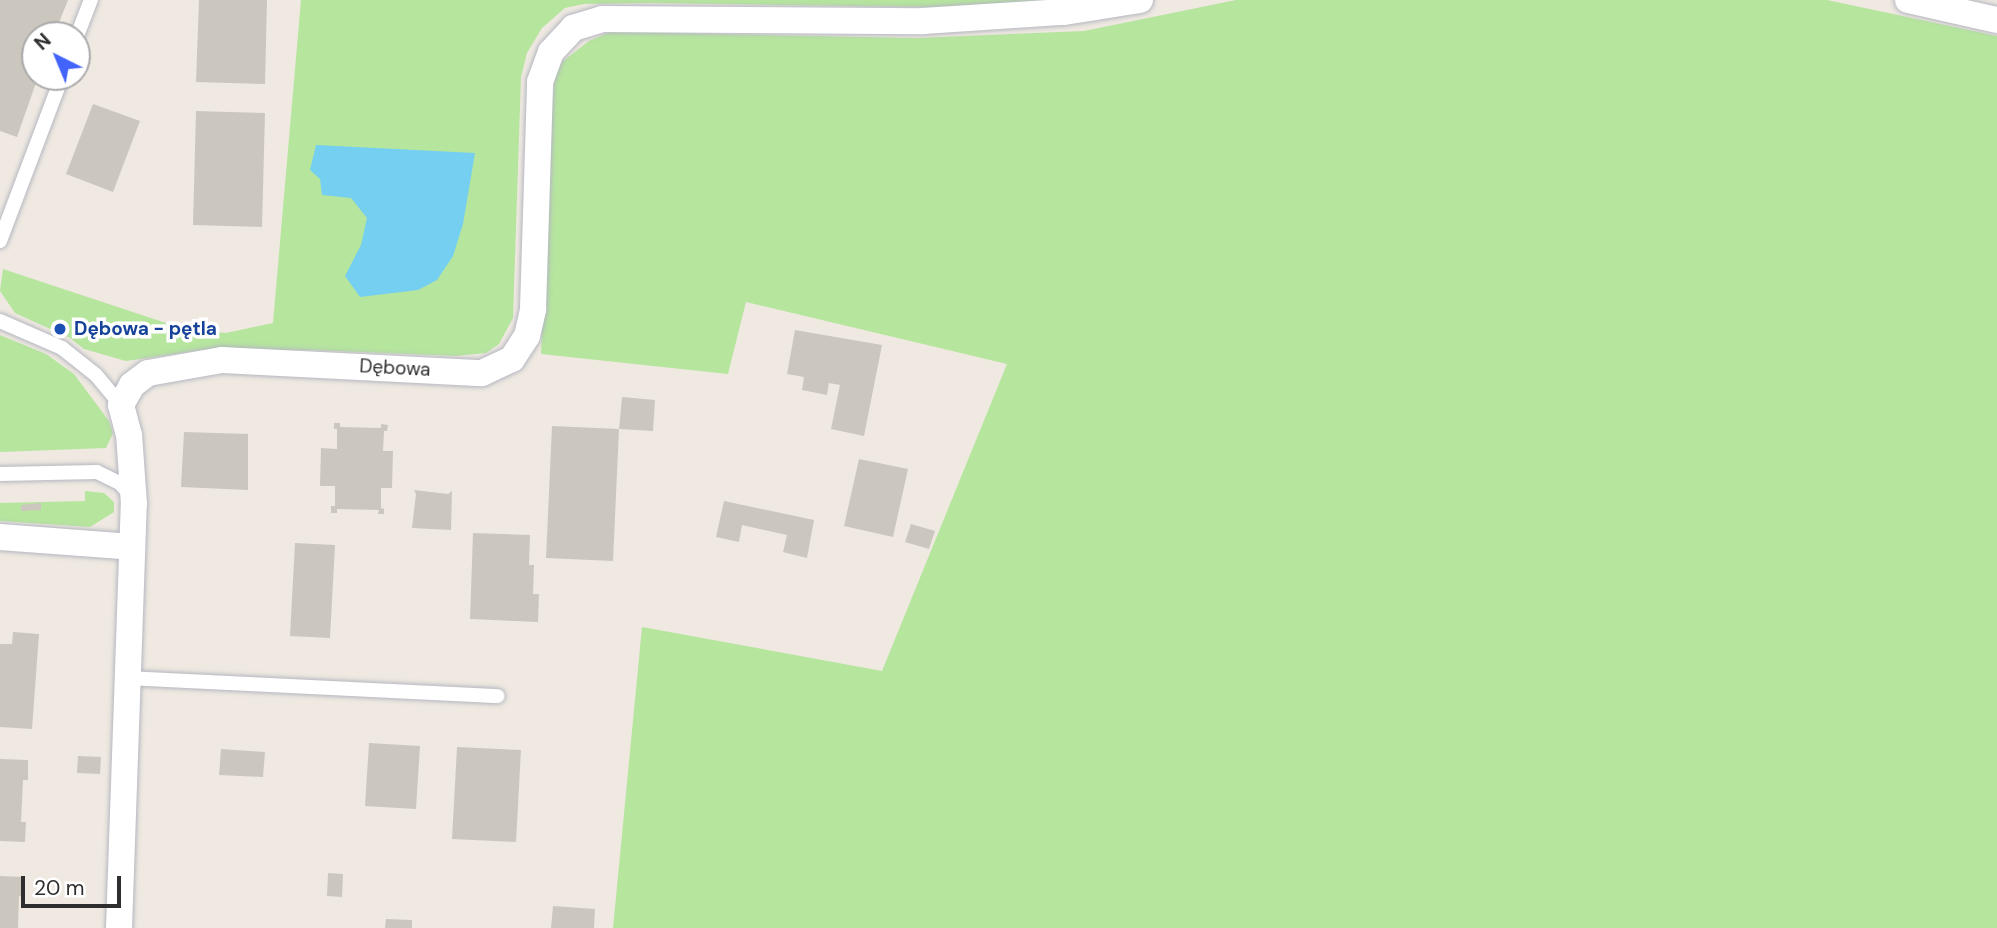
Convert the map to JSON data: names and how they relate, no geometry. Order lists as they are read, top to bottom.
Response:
{
  "streets": {
    "street": ["Dębowa"]
  },
  "places": ["Dębowa - pętla"],
  "scale_bar": "20 m",
  "north": "top left"
}
